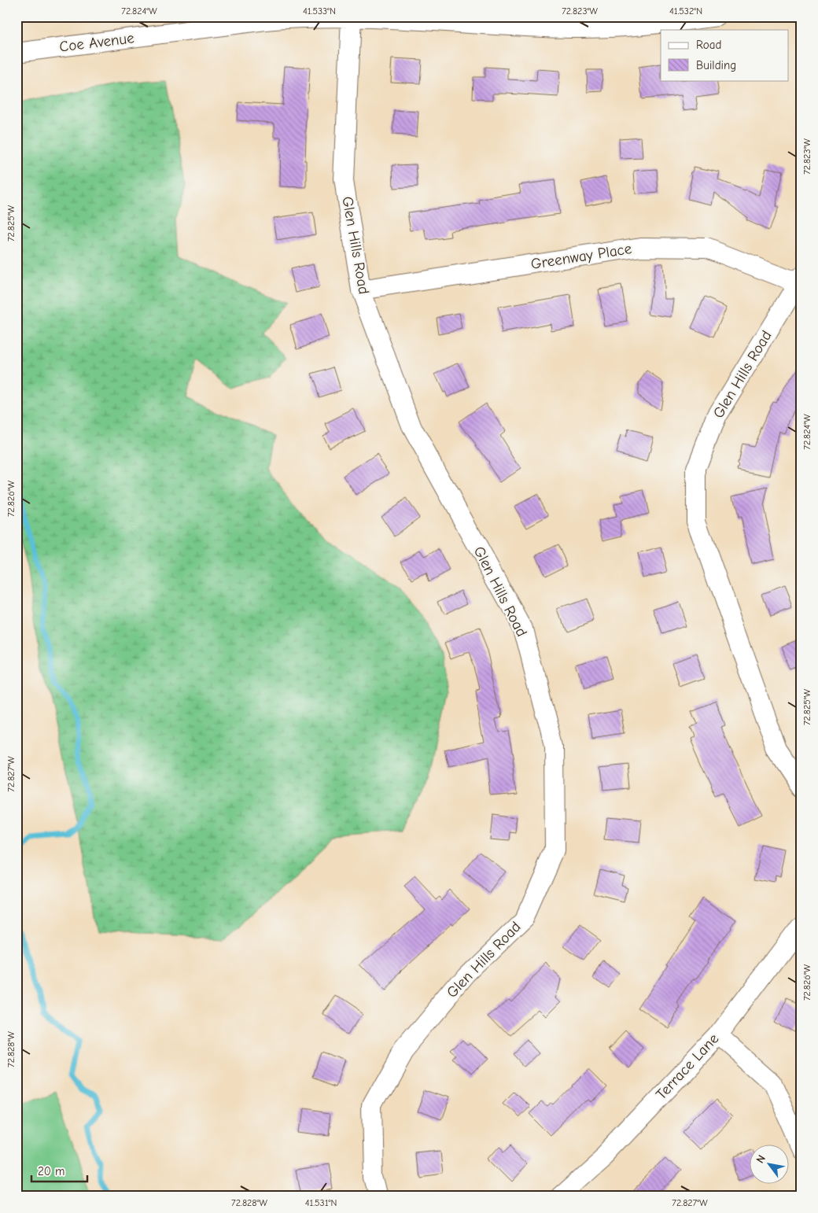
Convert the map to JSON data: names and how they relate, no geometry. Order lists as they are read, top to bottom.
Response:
{
  "streets": {
    "street": [
      "Coe Avenue",
      "Glen Hills Road",
      "Greenway Place",
      "Terrace Lane"
    ]
  },
  "crossings": [
    ["Coe Avenue", "Glen Hills Road"],
    ["Glen Hills Road", "Greenway Place"]
  ],
  "legend": ["Road", "Building"],
  "scale_bar": "20 m",
  "north": "top left",
  "coordinates": [
    "72.824°W",
    "41.533°N",
    "72.823°W",
    "41.532°N",
    "72.825°W",
    "72.826°W",
    "72.827°W",
    "72.828°W",
    "41.531°N"
  ]
}
